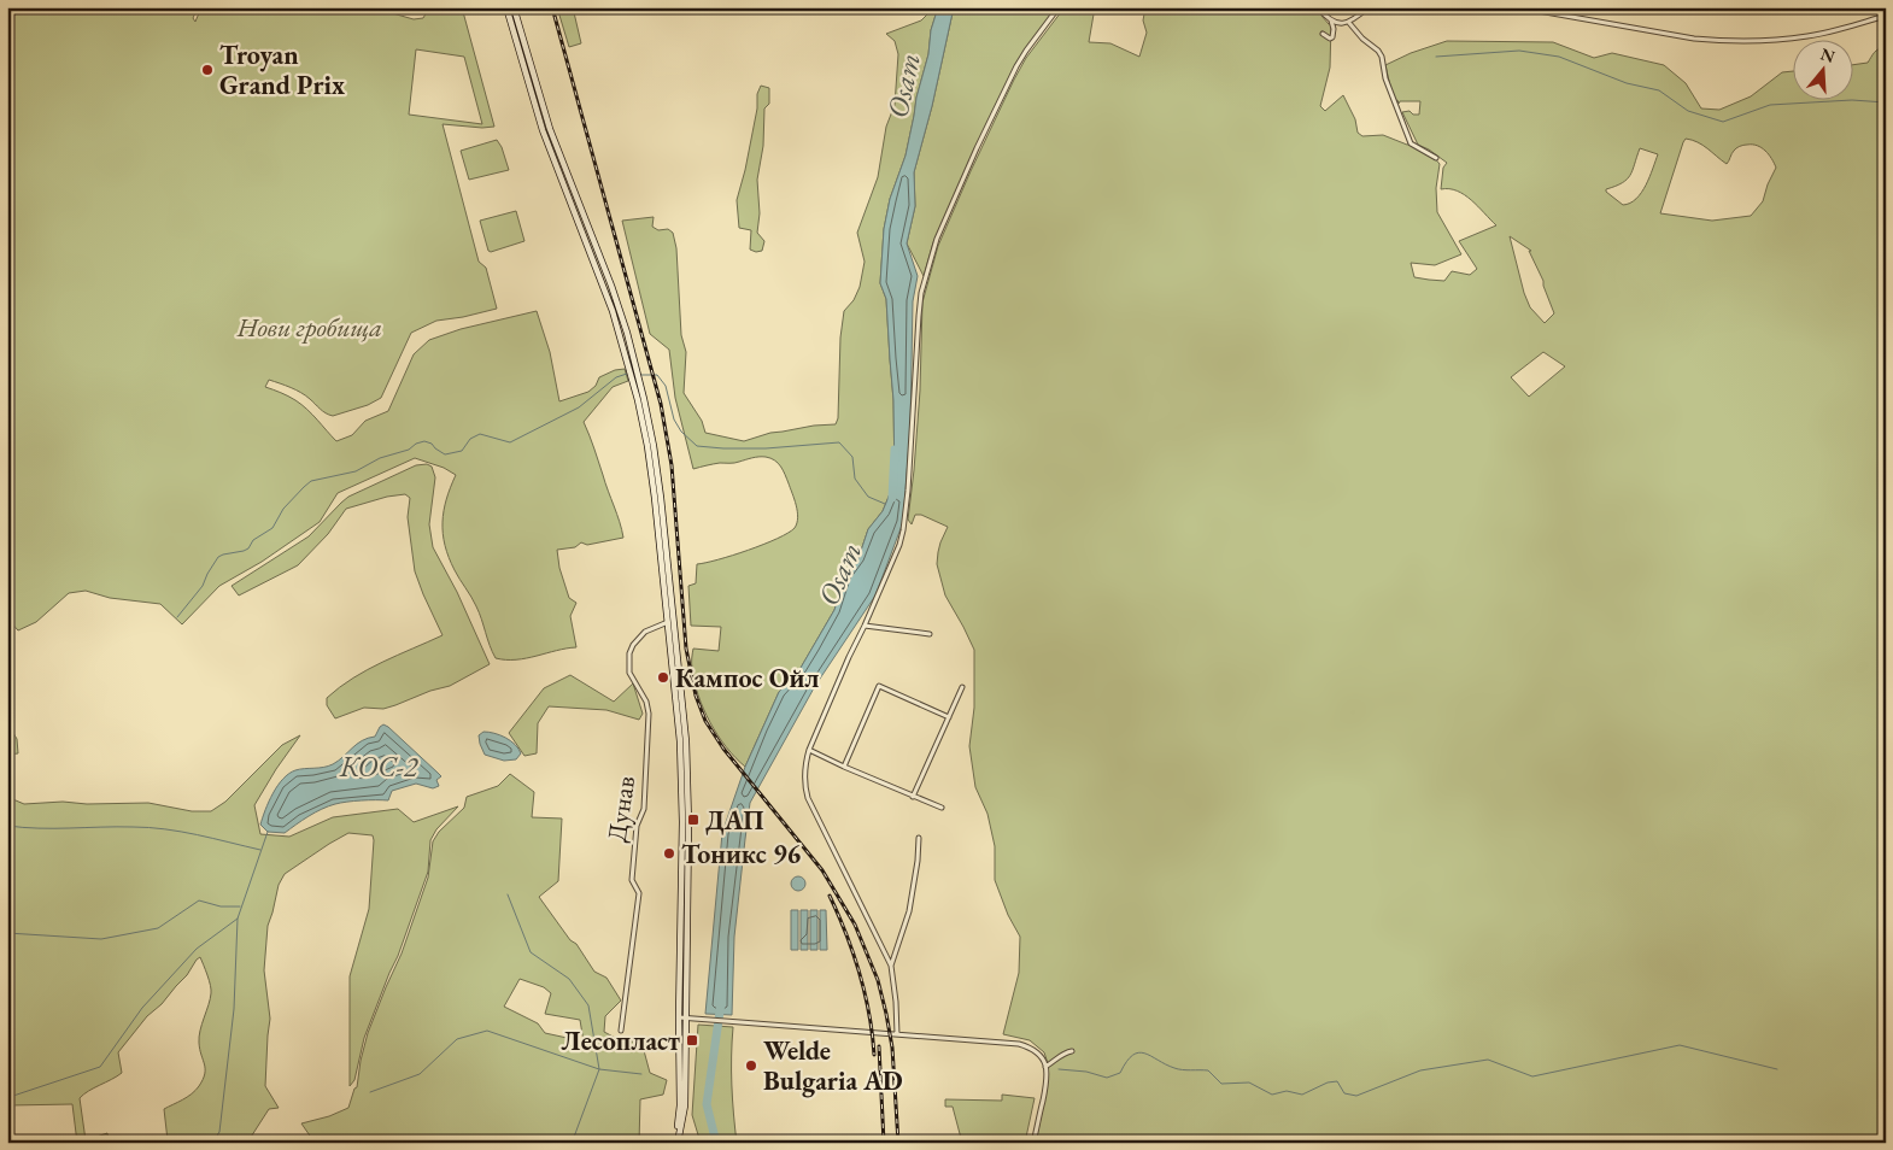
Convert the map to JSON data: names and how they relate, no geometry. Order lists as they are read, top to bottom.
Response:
{
  "streets": {
    "street": ["Дунав"]
  },
  "water": ["Osam", "КОС-2"],
  "parks": ["Нови гробища"],
  "places": {
    "other": [
      "Troyan Grand Prix",
      "Кампос Ойл",
      "Тоникс 96",
      "Welde Bulgaria AD"
    ],
    "transit": ["ДАП", "Лесопласт"]
  },
  "north": "top"
}
